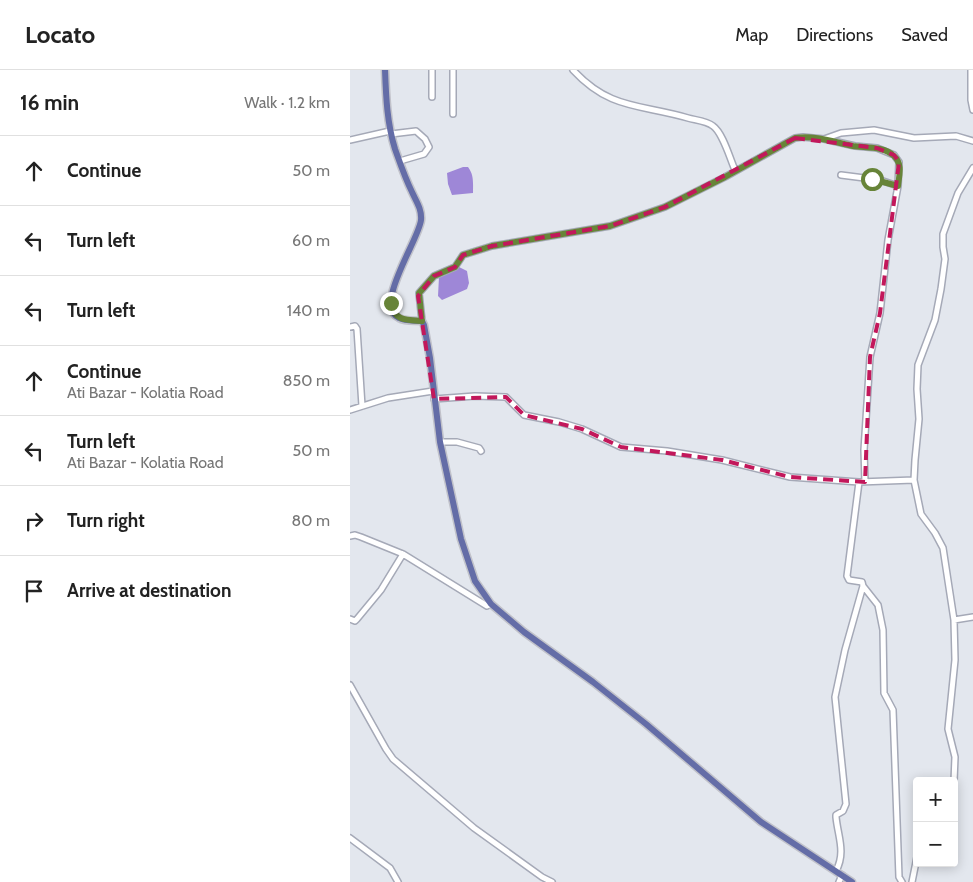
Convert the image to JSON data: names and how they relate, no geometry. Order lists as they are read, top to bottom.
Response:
{
  "page": {
    "header": "Locato",
    "nav": ["Map", "Directions", "Saved"],
    "heading": ["16 min", "Walk · 1.2 km"],
    "list": [
      ["Continue", "50 m"],
      ["Turn left", "60 m"],
      ["Turn left", "140 m"],
      ["Continue", "Ati Bazar - Kolatia Road", "850 m"],
      ["Turn left", "Ati Bazar - Kolatia Road", "50 m"],
      ["Turn right", "80 m"],
      "Arrive at destination"
    ],
    "map_buttons": ["+", "−"]
  }
}
